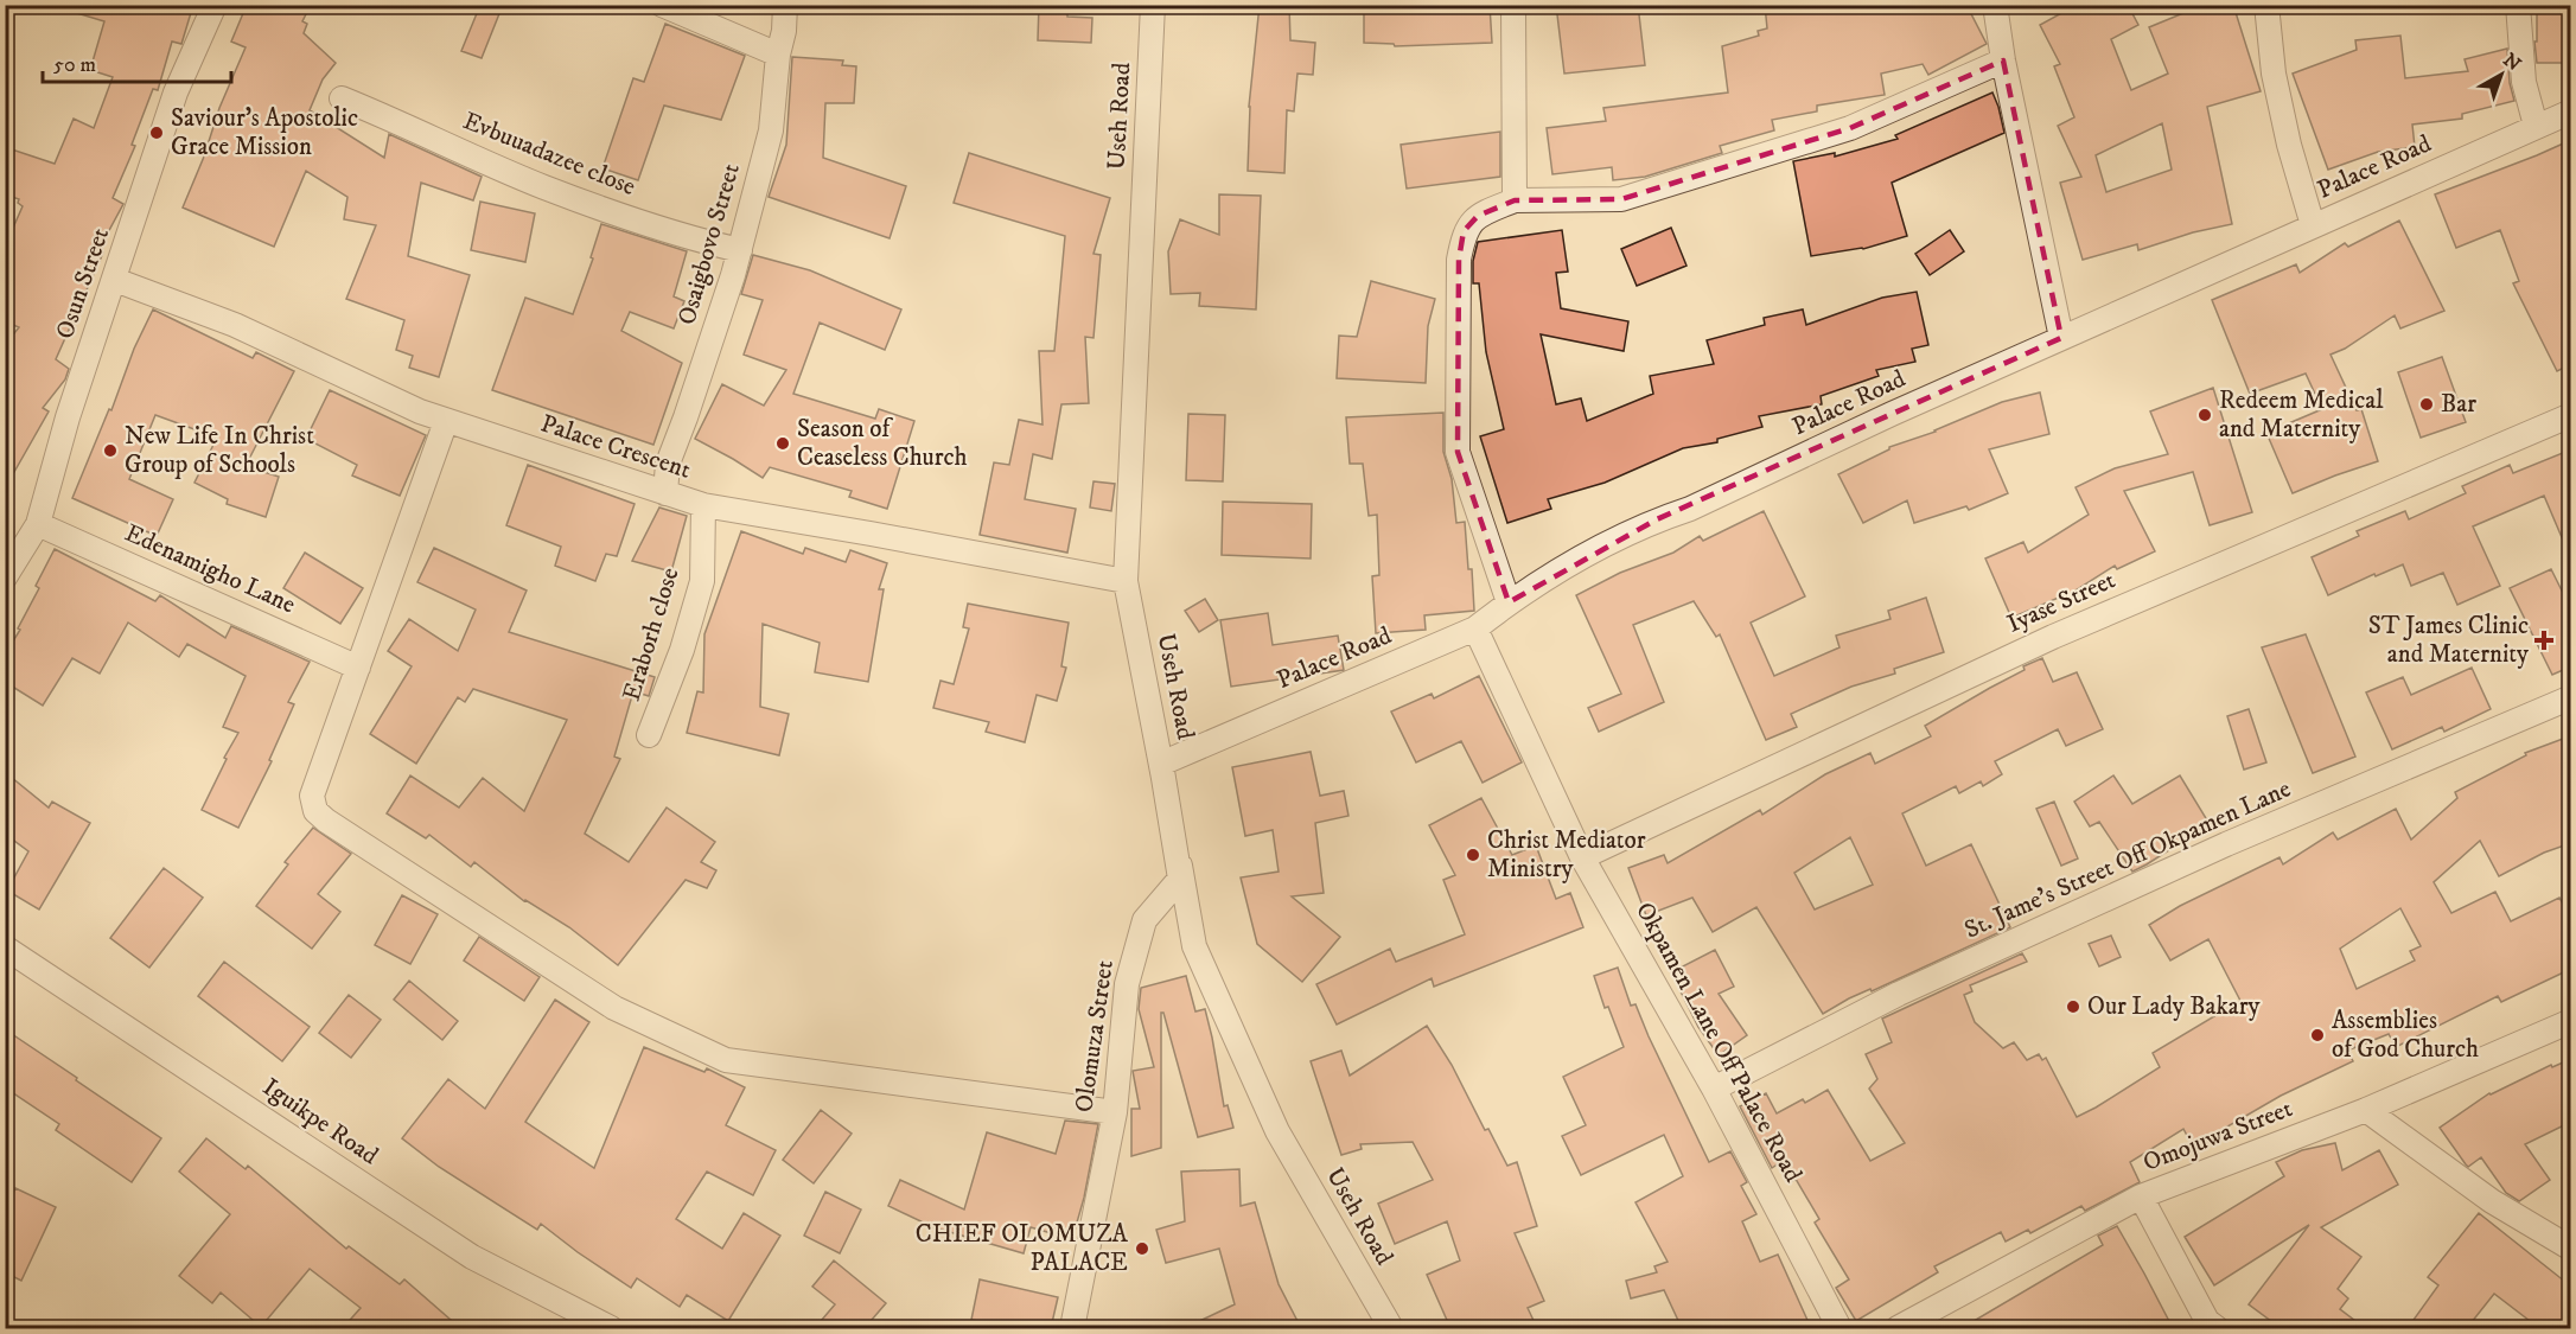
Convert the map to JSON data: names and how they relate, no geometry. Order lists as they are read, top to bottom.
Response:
{
  "streets": {
    "street": [
      "Useh Road",
      "Evbuuadazee close",
      "Palace Road",
      "Osaigbovo Street",
      "Osun Street",
      "Palace Crescent",
      "Edenamigho Lane",
      "Iyase Street",
      "Eraborh close",
      "St. Jame's Street Off Okpamen Lane",
      "Olomuza Street",
      "Okpamen Lane Off Palace Road",
      "Iguikpe Road",
      "Omojuwa Street"
    ]
  },
  "crossings": [
    ["Useh Road", "Palace Road"],
    ["Useh Road", "Palace Crescent"],
    ["Useh Road", "Olomuza Street"],
    ["Evbuuadazee close", "Osaigbovo Street"],
    ["Palace Road", "Olomuza Street"],
    ["Palace Road", "Okpamen Lane Off Palace Road"],
    ["Osaigbovo Street", "Palace Crescent"],
    ["Osun Street", "Palace Crescent"],
    ["Osun Street", "Edenamigho Lane"],
    ["Palace Crescent", "Eraborh close"],
    ["Iyase Street", "Okpamen Lane Off Palace Road"],
    ["St. Jame's Street Off Okpamen Lane", "Okpamen Lane Off Palace Road"]
  ],
  "places": {
    "other": [
      "Saviour's Apostolic Grace Mission",
      "Bar",
      "Redeem Medical and Maternity",
      "Season of Ceaseless Church",
      "New Life In Christ Group of Schools",
      "Christ Mediator Ministry",
      "Our Lady Bakary",
      "Assemblies of God Church",
      "CHIEF OLOMUZA PALACE"
    ],
    "health": ["ST James Clinic and Maternity"]
  },
  "scale_bar": "50 m",
  "north": "top right"
}
